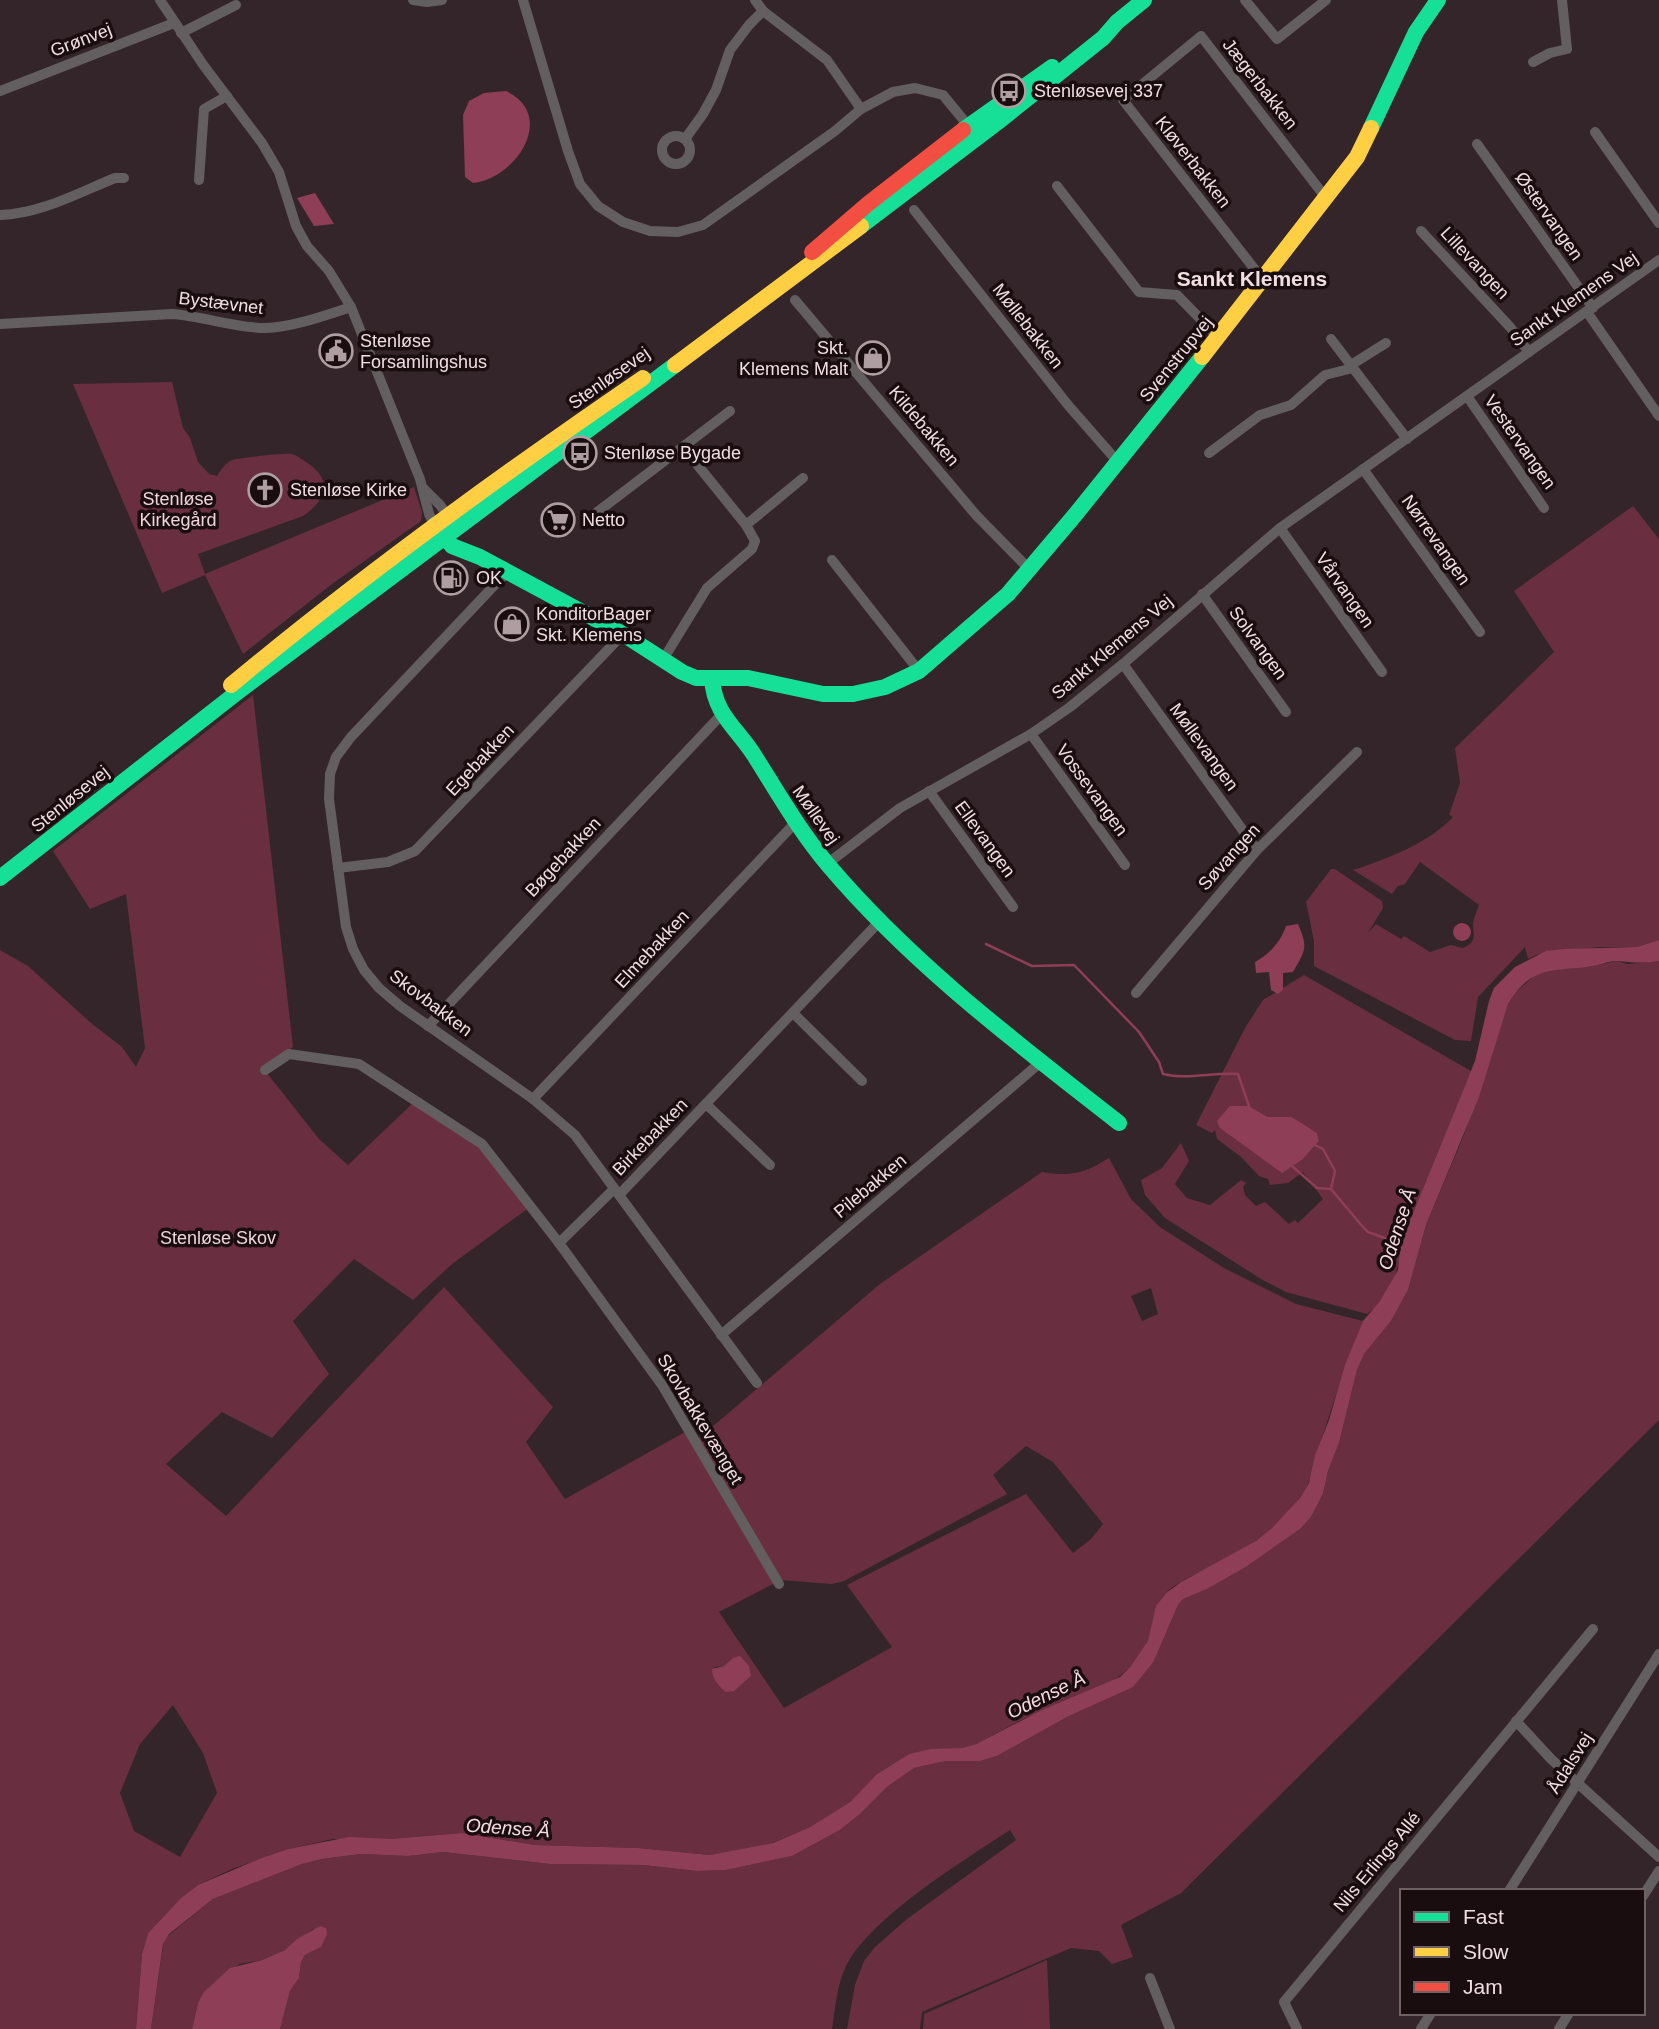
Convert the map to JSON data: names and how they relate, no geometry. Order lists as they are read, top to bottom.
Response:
{
  "streets": {
    "street": [
      "Grønvej",
      "Jægerbakken",
      "Kløverbakken",
      "Østervangen",
      "Lillevangen",
      "Sankt Klemens Vej",
      "Bystævnet",
      "Møllebakken",
      "Svenstrupvej",
      "Stenløsevej",
      "Kildebakken",
      "Vestervangen",
      "Nørrevangen",
      "Vårvangen",
      "Solvangen",
      "Møllevangen",
      "Egebakken",
      "Vossevangen",
      "Møllevej",
      "Ellevangen",
      "Bøgebakken",
      "Søvangen",
      "Elmebakken",
      "Skovbakken",
      "Birkebakken",
      "Pilebakken",
      "Skovbakkevænget",
      "Ådalsvej",
      "Nils Erlings Allé"
    ]
  },
  "crossings": [
    ["Jægerbakken", "Kløverbakken"],
    ["Jægerbakken", "Svenstrupvej"],
    ["Kløverbakken", "Svenstrupvej"],
    ["Østervangen", "Sankt Klemens Vej"],
    ["Lillevangen", "Sankt Klemens Vej"],
    ["Sankt Klemens Vej", "Vestervangen"],
    ["Sankt Klemens Vej", "Nørrevangen"],
    ["Sankt Klemens Vej", "Vårvangen"],
    ["Sankt Klemens Vej", "Solvangen"],
    ["Sankt Klemens Vej", "Møllevangen"],
    ["Sankt Klemens Vej", "Vossevangen"],
    ["Sankt Klemens Vej", "Møllevej"],
    ["Sankt Klemens Vej", "Ellevangen"],
    ["Møllebakken", "Svenstrupvej"],
    ["Svenstrupvej", "Kildebakken"],
    ["Svenstrupvej", "Møllevej"],
    ["Møllevangen", "Søvangen"],
    ["Egebakken", "Skovbakken"],
    ["Møllevej", "Bøgebakken"],
    ["Møllevej", "Elmebakken"],
    ["Møllevej", "Birkebakken"],
    ["Møllevej", "Pilebakken"],
    ["Bøgebakken", "Skovbakken"],
    ["Elmebakken", "Skovbakken"],
    ["Skovbakken", "Birkebakken"],
    ["Skovbakken", "Pilebakken"]
  ],
  "districts": ["Sankt Klemens"],
  "water": ["Odense Å"],
  "parks": ["Stenløse Kirkegård", "Stenløse Skov"],
  "places": {
    "bus stop": ["Stenløsevej 337", "Stenløse Bygade"],
    "public building": ["Stenløse Forsamlingshus"],
    "shop": ["Skt. Klemens Malt", "KonditorBager Skt. Klemens"],
    "church": ["Stenløse Kirke"],
    "supermarket": ["Netto"],
    "fuel station": ["OK"]
  },
  "legend": ["Fast", "Slow", "Jam"]
}
